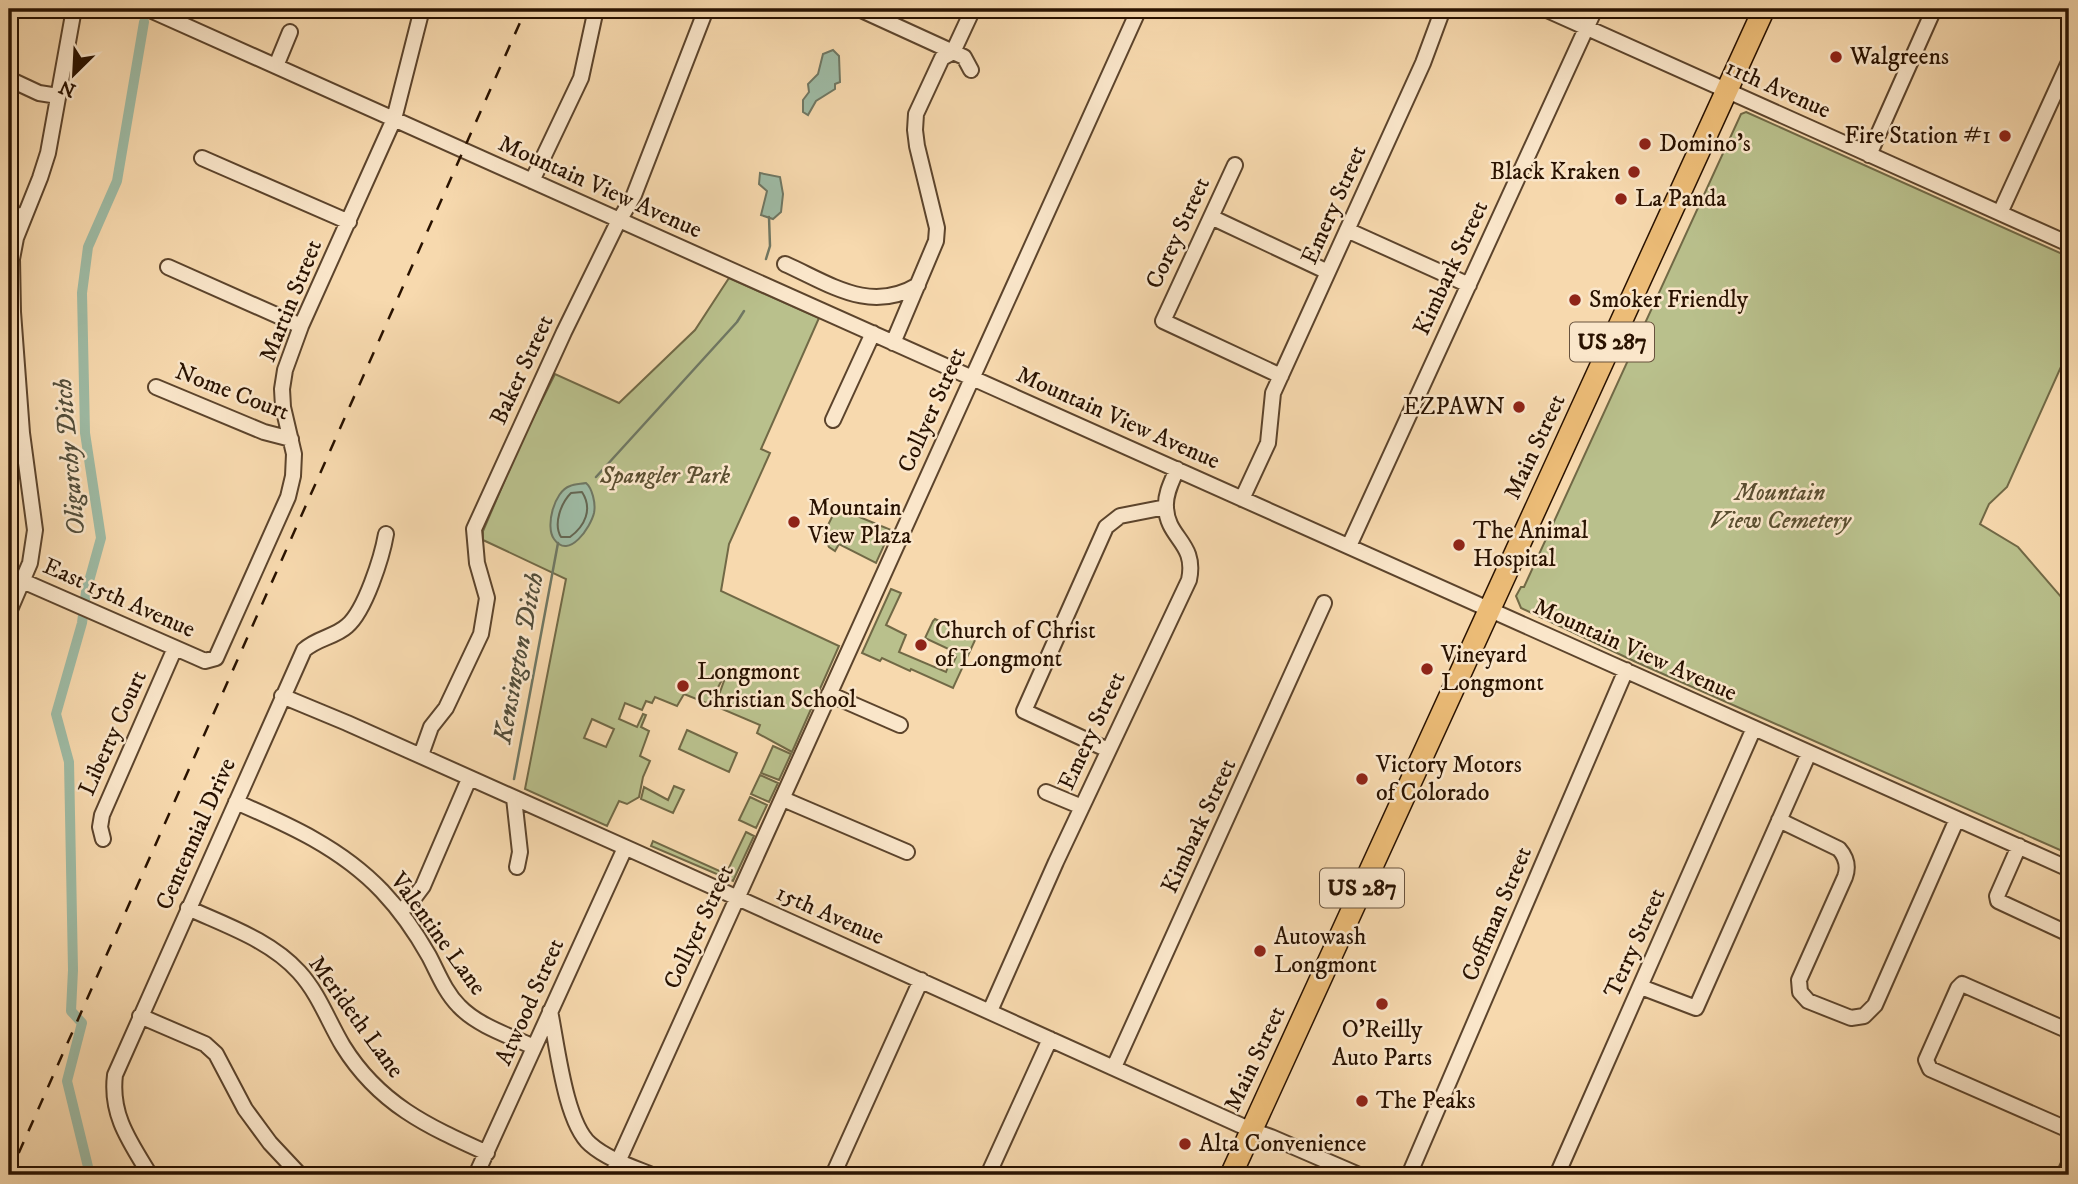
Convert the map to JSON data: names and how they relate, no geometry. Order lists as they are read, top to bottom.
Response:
{
  "streets": {
    "highway": ["US 287", "Main Street"],
    "street": [
      "11th Avenue",
      "Mountain View Avenue",
      "Emery Street",
      "Corey Street",
      "Kimbark Street",
      "Martin Street",
      "Baker Street",
      "Nome Court",
      "Collyer Street",
      "East 15th Avenue",
      "Liberty Court",
      "Centennial Drive",
      "Coffman Street",
      "15th Avenue",
      "Valentine Lane",
      "Terry Street",
      "Atwood Street",
      "Merideth Lane"
    ]
  },
  "crossings": [
    ["11th Avenue", "Kimbark Street"],
    ["11th Avenue", "Main Street"],
    ["Mountain View Avenue", "Emery Street"],
    ["Mountain View Avenue", "Kimbark Street"],
    ["Mountain View Avenue", "Martin Street"],
    ["Mountain View Avenue", "Baker Street"],
    ["Mountain View Avenue", "Collyer Street"],
    ["Mountain View Avenue", "Main Street"],
    ["Mountain View Avenue", "Coffman Street"],
    ["Mountain View Avenue", "Terry Street"],
    ["Emery Street", "Corey Street"],
    ["Emery Street", "15th Avenue"],
    ["Kimbark Street", "15th Avenue"],
    ["Martin Street", "Nome Court"],
    ["Martin Street", "East 15th Avenue"],
    ["Baker Street", "15th Avenue"],
    ["Collyer Street", "15th Avenue"],
    ["Main Street", "15th Avenue"],
    ["East 15th Avenue", "Liberty Court"],
    ["Centennial Drive", "15th Avenue"],
    ["Centennial Drive", "Valentine Lane"],
    ["Centennial Drive", "Merideth Lane"],
    ["15th Avenue", "Atwood Street"],
    ["Valentine Lane", "Atwood Street"],
    ["Atwood Street", "Merideth Lane"]
  ],
  "water": ["Oligarchy Ditch", "Kensington Ditch"],
  "parks": ["Spangler Park", "Mountain View Cemetery"],
  "places": [
    "Walgreens",
    "Fire Station #1",
    "Domino's",
    "Black Kraken",
    "La Panda",
    "Smoker Friendly",
    "EZPAWN",
    "Mountain View Plaza",
    "The Animal Hospital",
    "Church of Christ of Longmont",
    "Vineyard Longmont",
    "Longmont Christian School",
    "Victory Motors of Colorado",
    "Autowash Longmont",
    "O'Reilly Auto Parts",
    "The Peaks",
    "Alta Convenience"
  ],
  "north": "bottom left"
}
